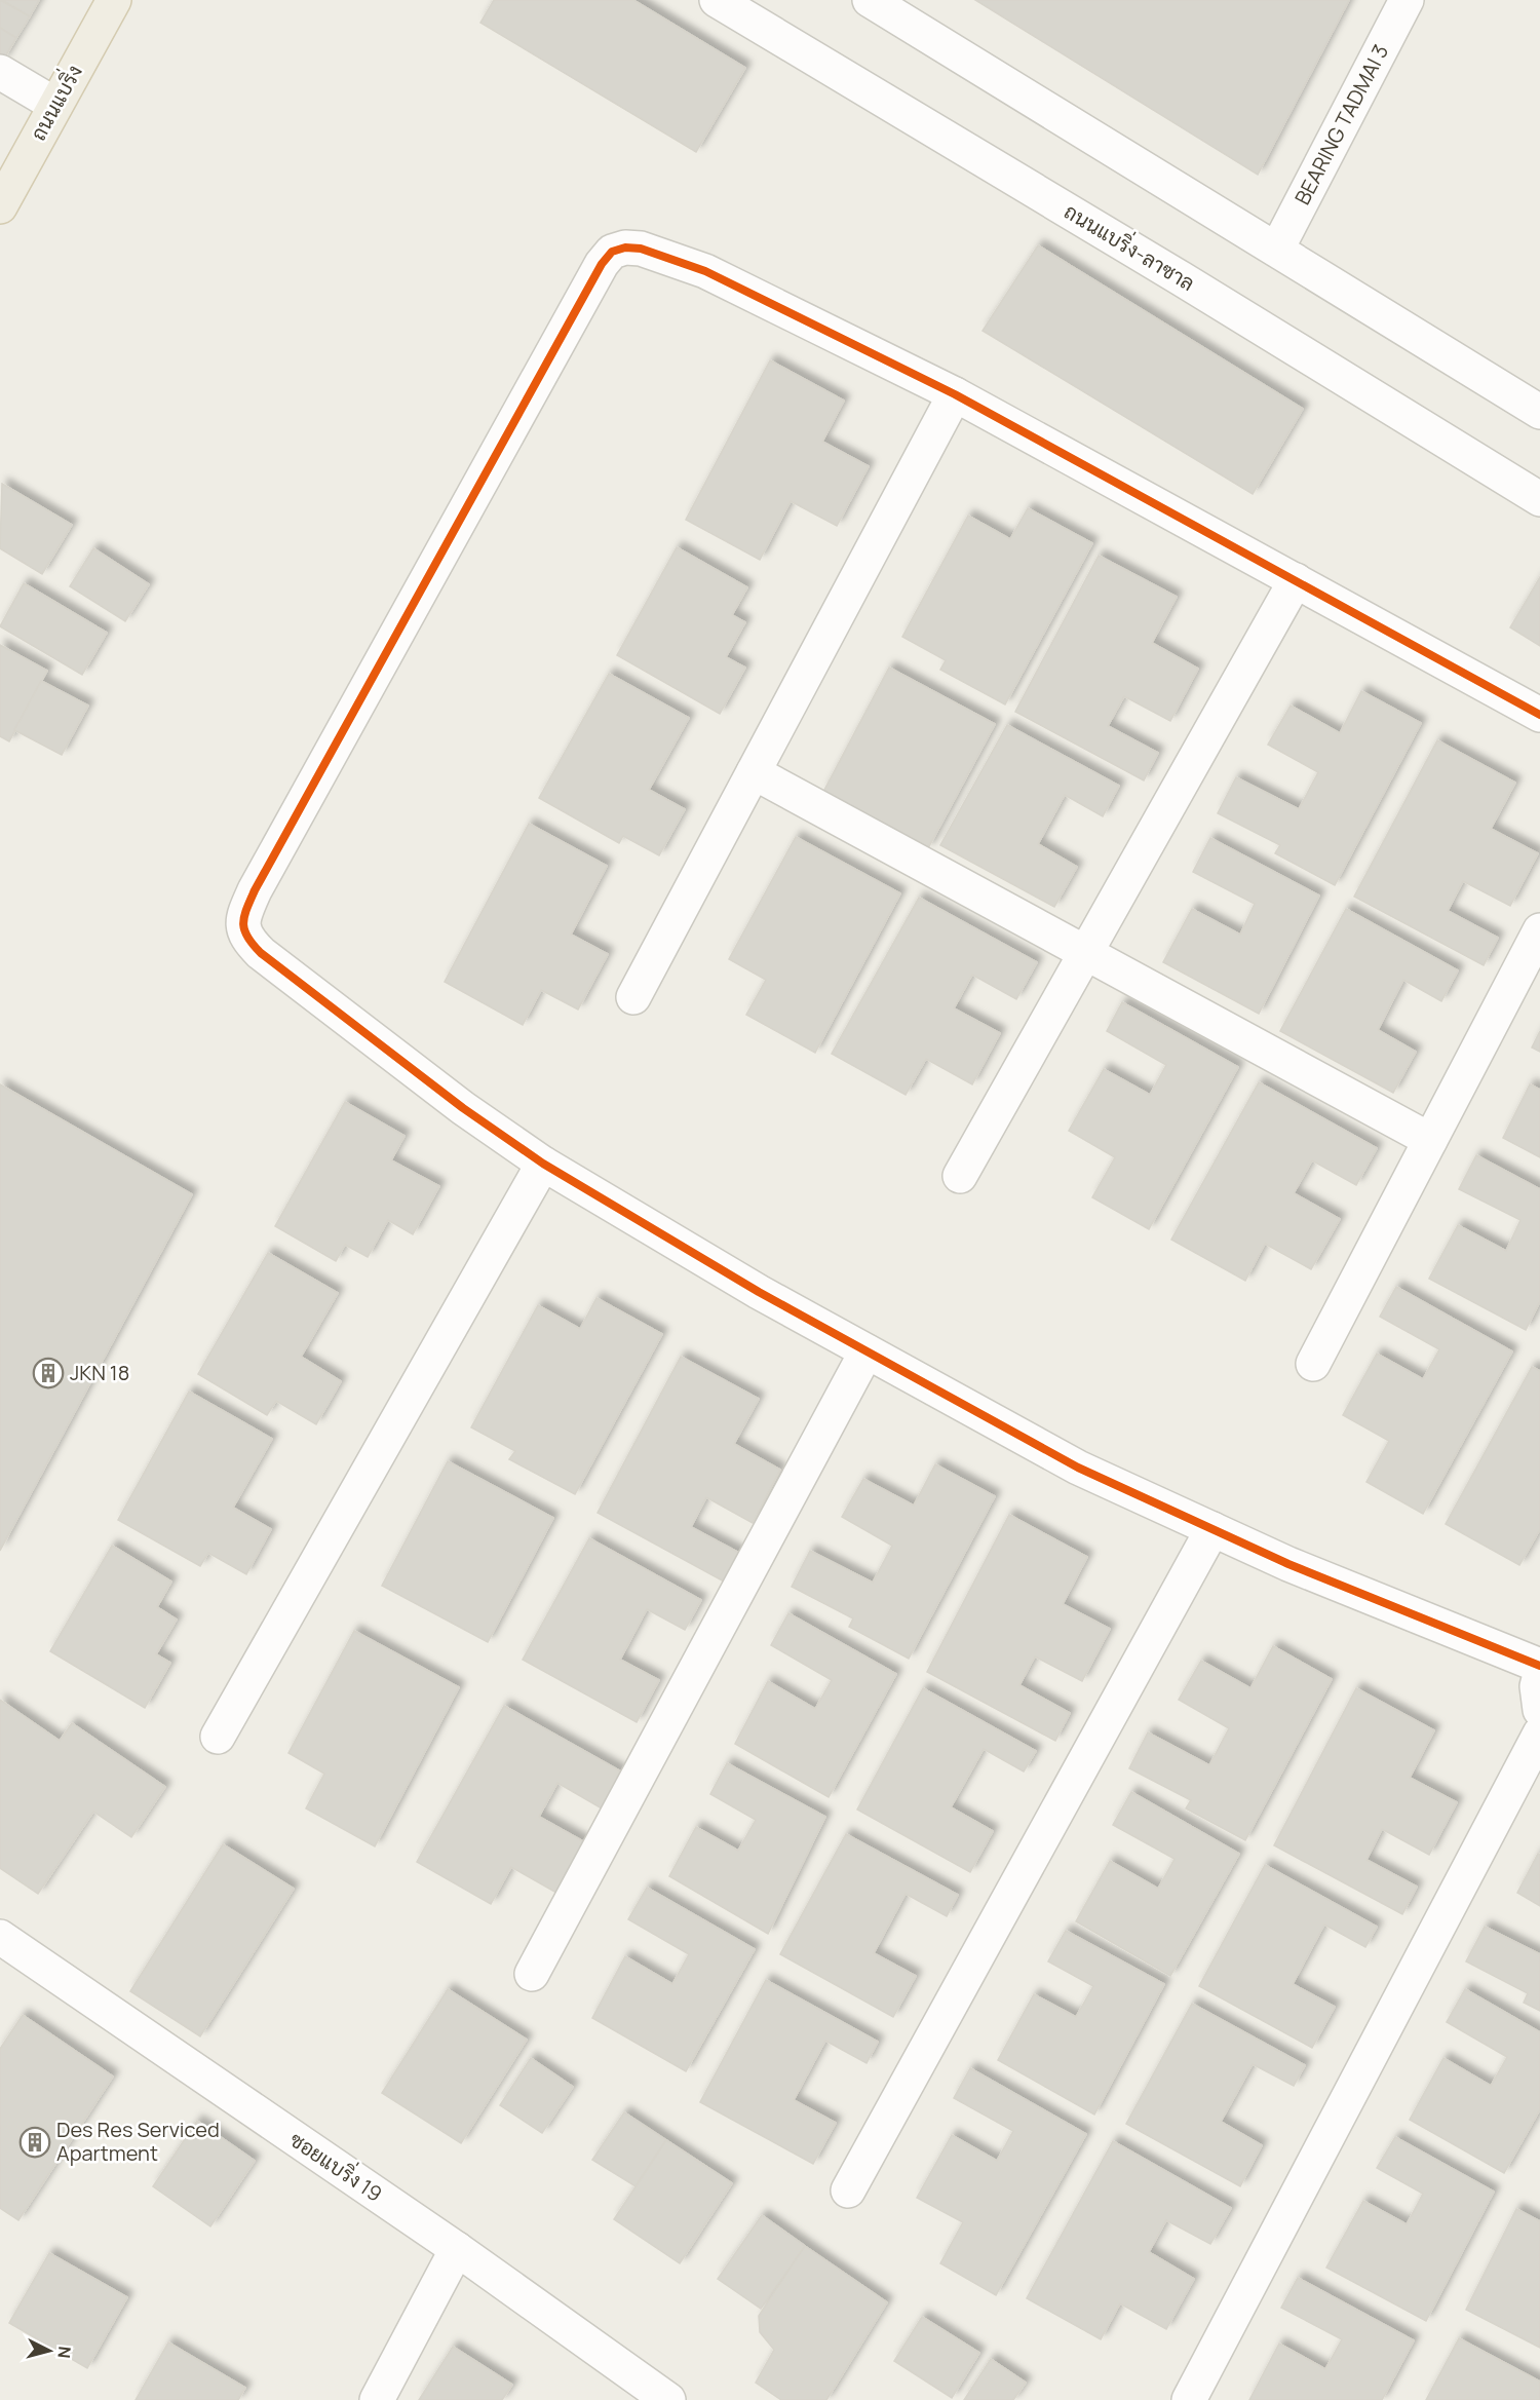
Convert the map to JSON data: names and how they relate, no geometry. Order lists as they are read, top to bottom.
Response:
{
  "streets": {
    "main road": ["ถนนแบริ่ง"],
    "street": ["BEARING TADMAI 3", "ถนนแบริ่ง-ลาซาล", "ซอยแบริ่ง 19"]
  },
  "places": {
    "building": ["JKN 18", "Des Res Serviced Apartment"]
  },
  "north": "right"
}
